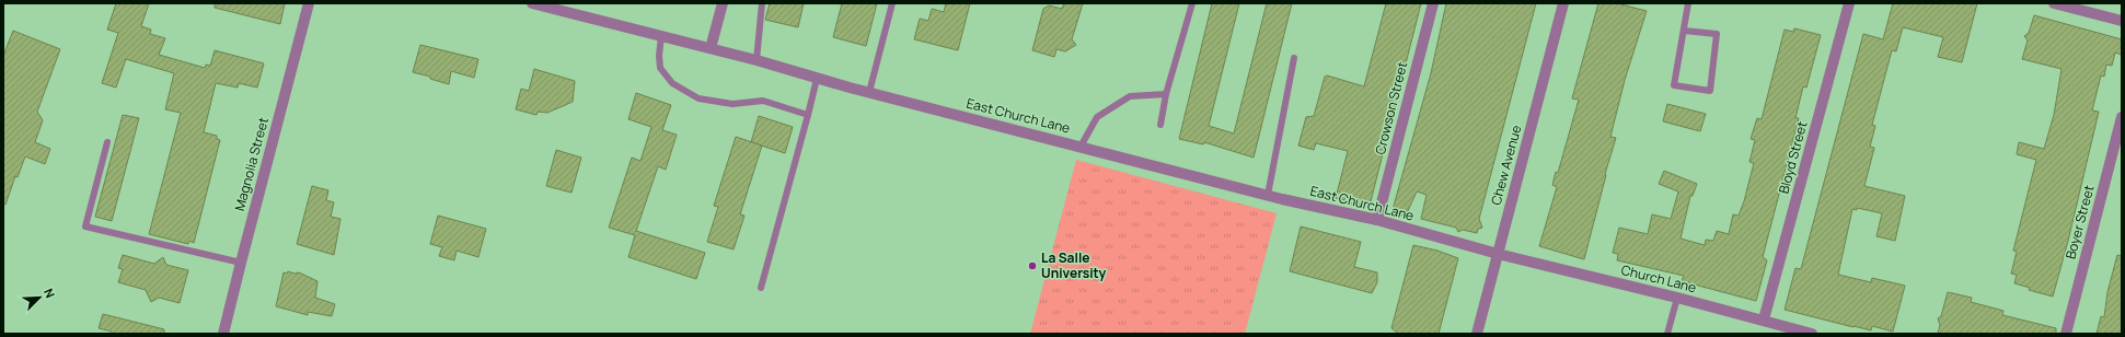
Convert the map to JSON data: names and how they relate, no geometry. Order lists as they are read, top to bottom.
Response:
{
  "streets": {
    "street": [
      "Crowson Street",
      "East Church Lane",
      "Bloyd Street",
      "Magnolia Street",
      "Chew Avenue",
      "Boyer Street",
      "Church Lane"
    ]
  },
  "crossings": [
    ["Crowson Street", "East Church Lane"],
    ["East Church Lane", "Chew Avenue"],
    ["East Church Lane", "Church Lane"],
    ["Bloyd Street", "Church Lane"],
    ["Chew Avenue", "Church Lane"]
  ],
  "places": ["La Salle University"],
  "north": "top right"
}
